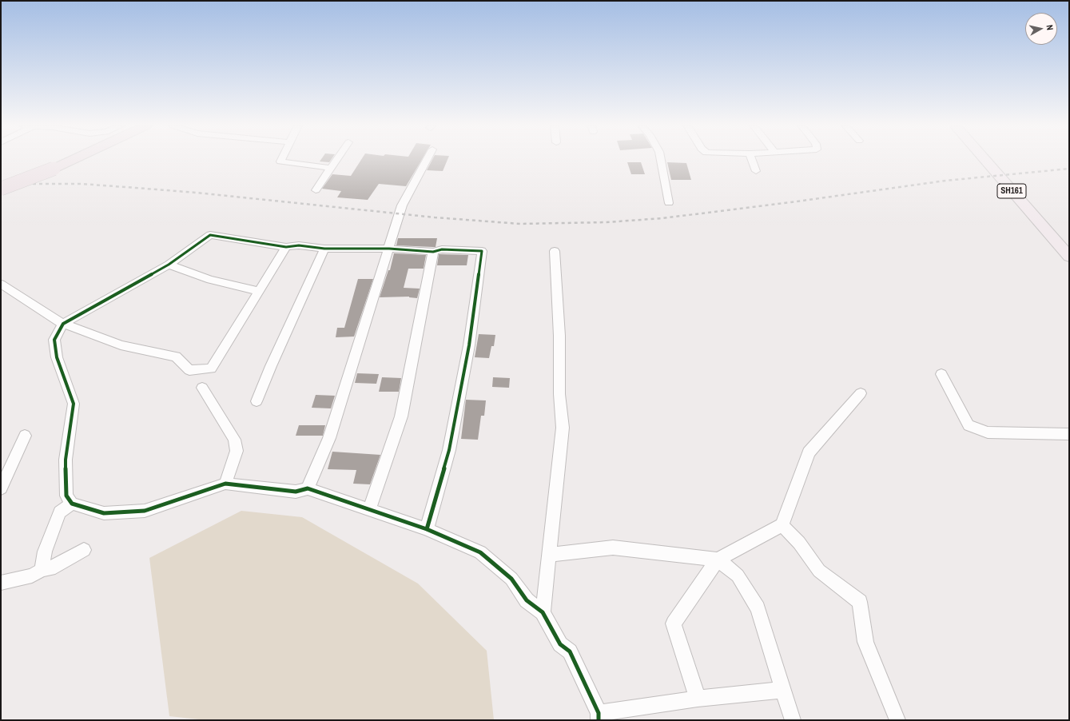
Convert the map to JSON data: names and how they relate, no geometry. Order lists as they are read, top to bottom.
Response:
{
  "streets": {
    "main road": ["SH161"]
  },
  "north": "right"
}
